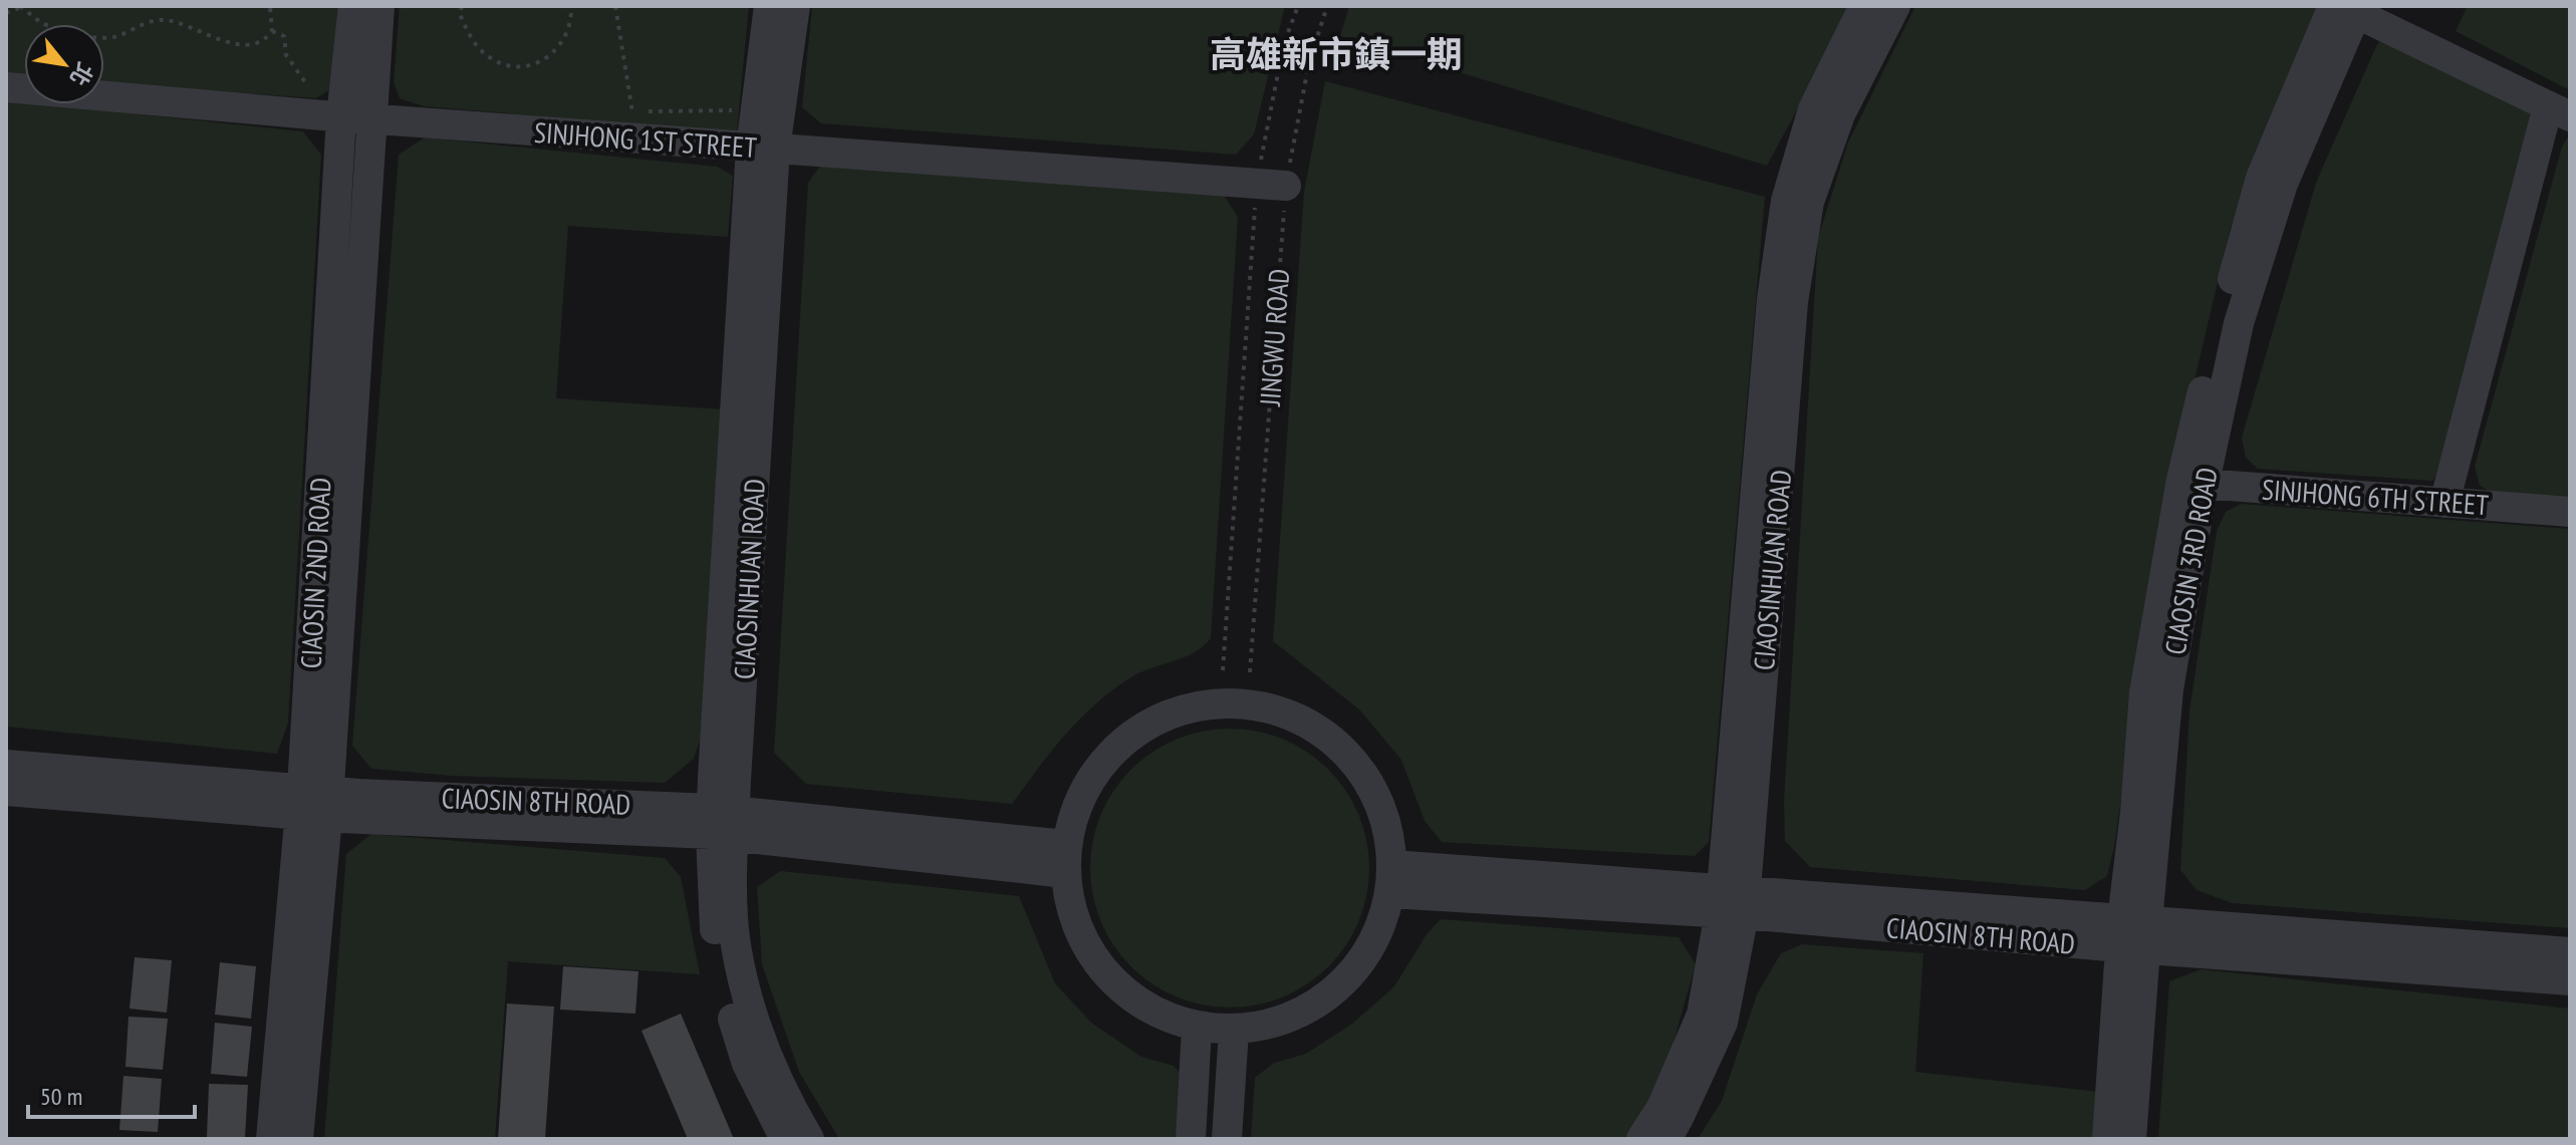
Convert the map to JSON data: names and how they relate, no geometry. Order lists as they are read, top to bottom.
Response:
{
  "streets": {
    "street": [
      "SINJHONG 1ST STREET",
      "SINJHONG 6TH STREET",
      "CIAOSIN 3RD ROAD",
      "CIAOSINHUAN ROAD",
      "CIAOSIN 2ND ROAD",
      "CIAOSIN 8TH ROAD"
    ],
    "path": ["JINGWU ROAD"]
  },
  "crossings": [
    ["SINJHONG 1ST STREET", "JINGWU ROAD"],
    ["SINJHONG 1ST STREET", "CIAOSINHUAN ROAD"],
    ["SINJHONG 1ST STREET", "CIAOSIN 2ND ROAD"],
    ["SINJHONG 6TH STREET", "CIAOSIN 3RD ROAD"],
    ["CIAOSIN 3RD ROAD", "CIAOSIN 8TH ROAD"],
    ["CIAOSINHUAN ROAD", "CIAOSIN 8TH ROAD"],
    ["CIAOSIN 2ND ROAD", "CIAOSIN 8TH ROAD"]
  ],
  "districts": ["高雄新市鎮一期"],
  "scale_bar": "50 m",
  "north": "bottom right"
}
